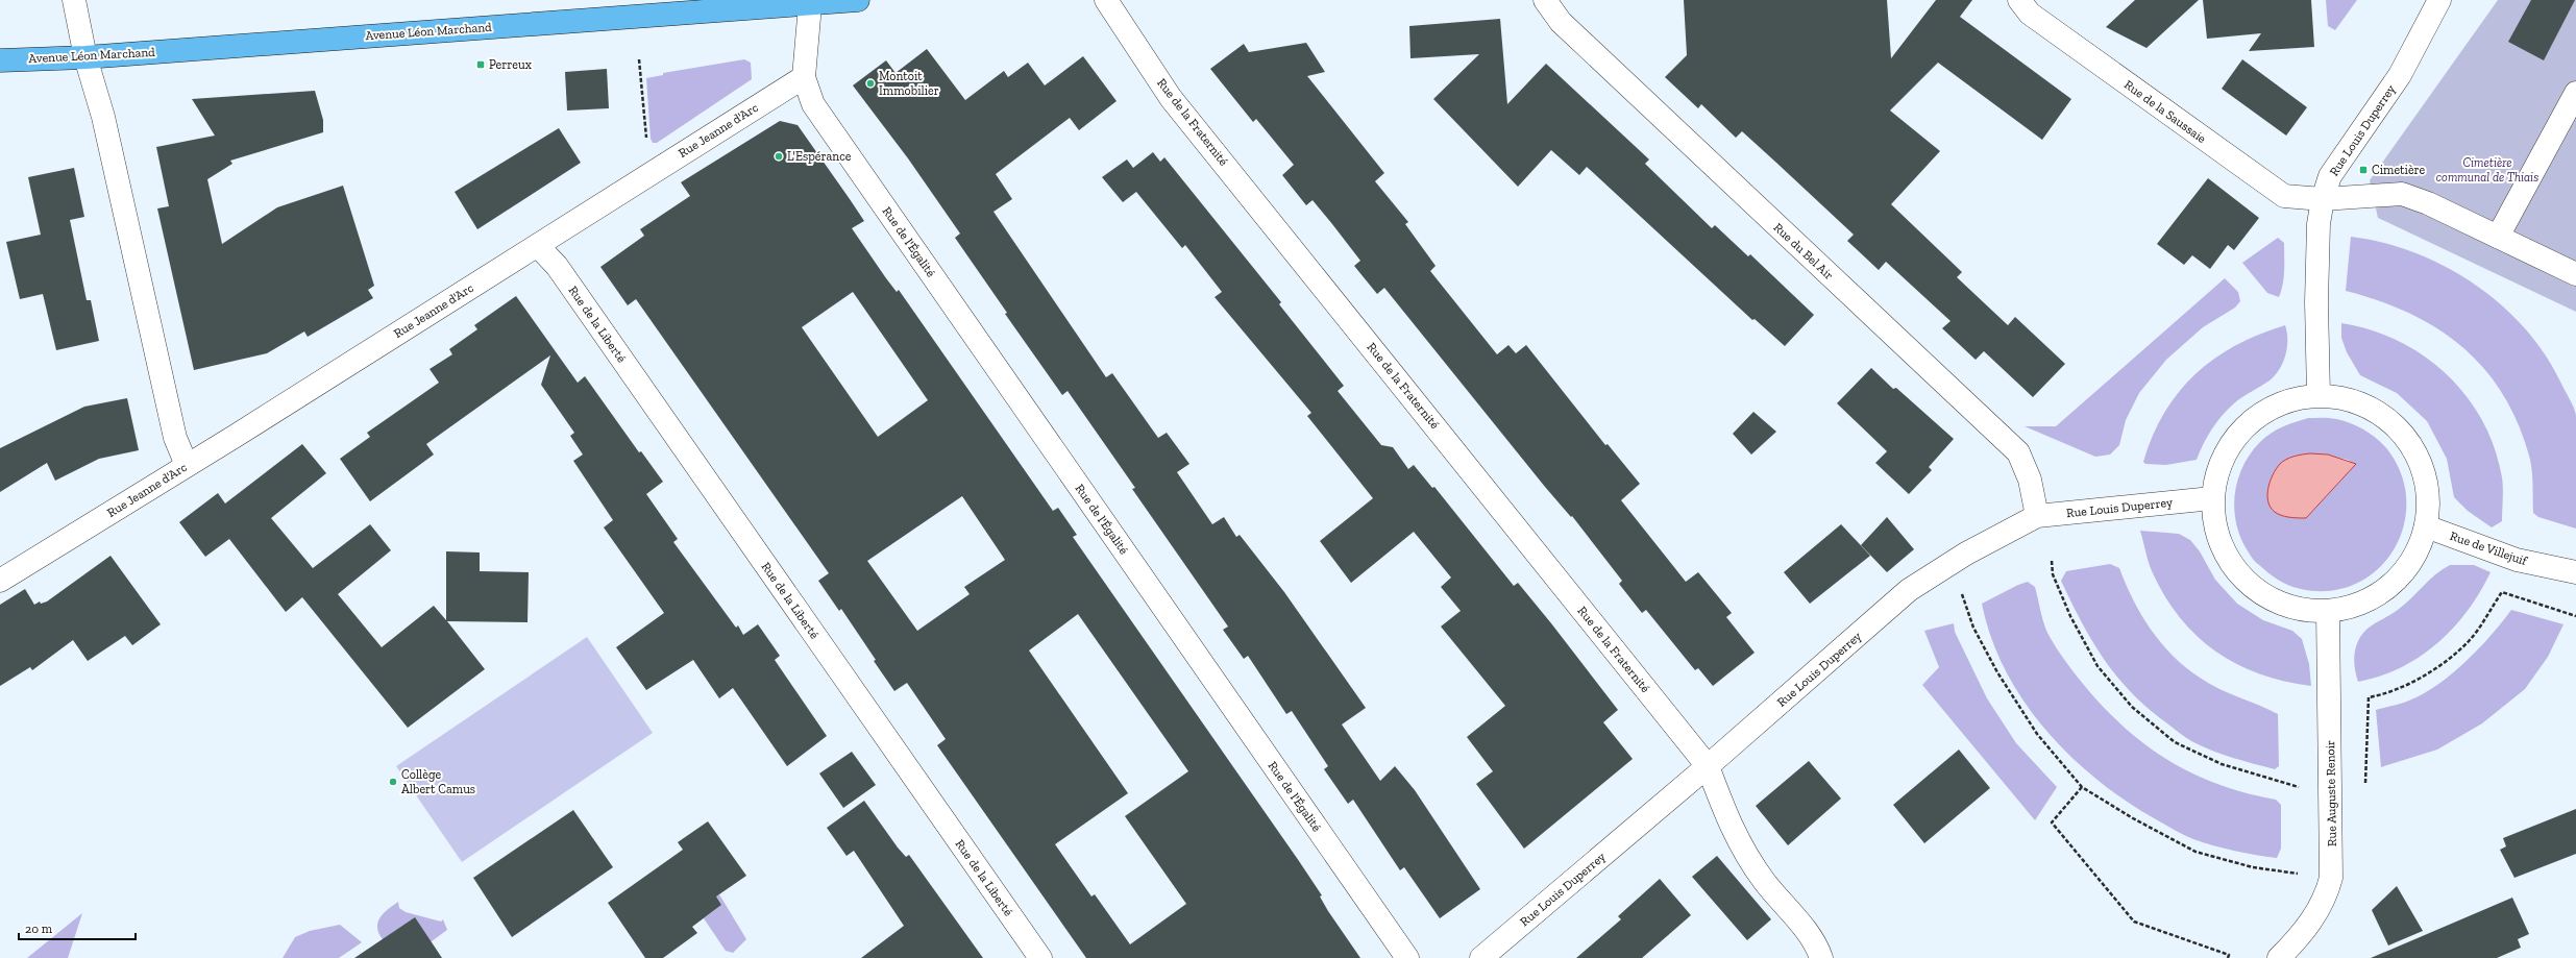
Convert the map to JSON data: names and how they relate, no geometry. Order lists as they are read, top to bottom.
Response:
{
  "streets": {
    "main road": ["Avenue Léon Marchand"],
    "street": [
      "Rue de la Saussaie",
      "Rue de la Fraternité",
      "Rue Jeanne d'Arc",
      "Rue Louis Duperrey",
      "Rue de l'Égalité",
      "Rue du Bel Air",
      "Rue de la Liberté",
      "Rue de Villejuif",
      "Rue Auguste Renoir"
    ]
  },
  "crossings": [
    ["Rue de la Saussaie", "Rue Louis Duperrey"],
    ["Rue de la Fraternité", "Rue Louis Duperrey"],
    ["Rue Jeanne d'Arc", "Rue de l'Égalité"],
    ["Rue Jeanne d'Arc", "Rue de la Liberté"],
    ["Rue Louis Duperrey", "Rue du Bel Air"]
  ],
  "parks": ["Cimetière communal de Thiais"],
  "places": {
    "transit": ["Perreux", "Cimetière"],
    "other": ["Montoit Immobilier", "L'Espérance", "Collège Albert Camus"]
  },
  "scale_bar": "20 m"
}
